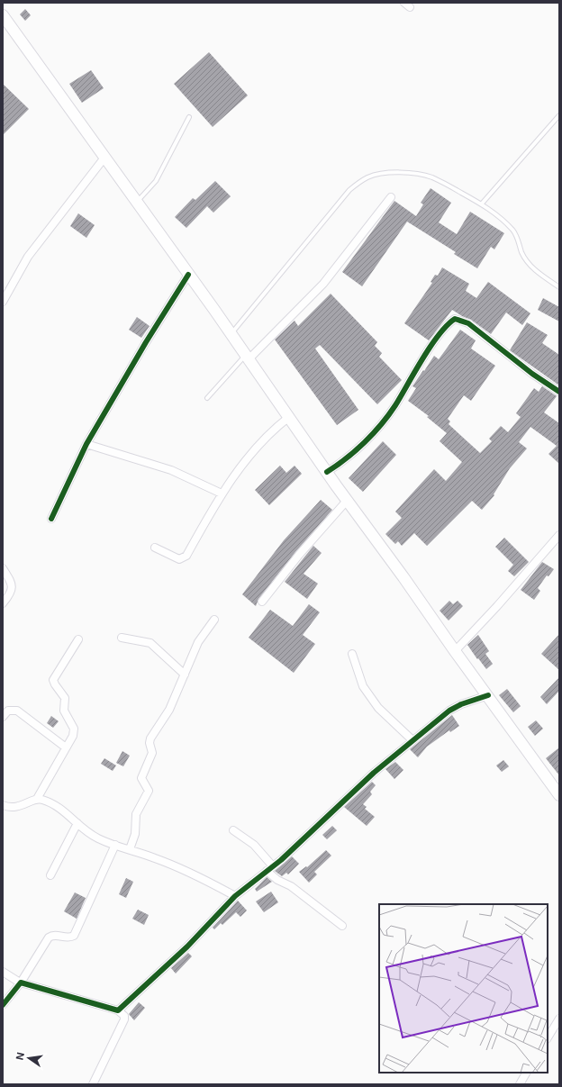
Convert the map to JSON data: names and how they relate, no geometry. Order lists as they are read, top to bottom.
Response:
{
  "north": "left"
}
